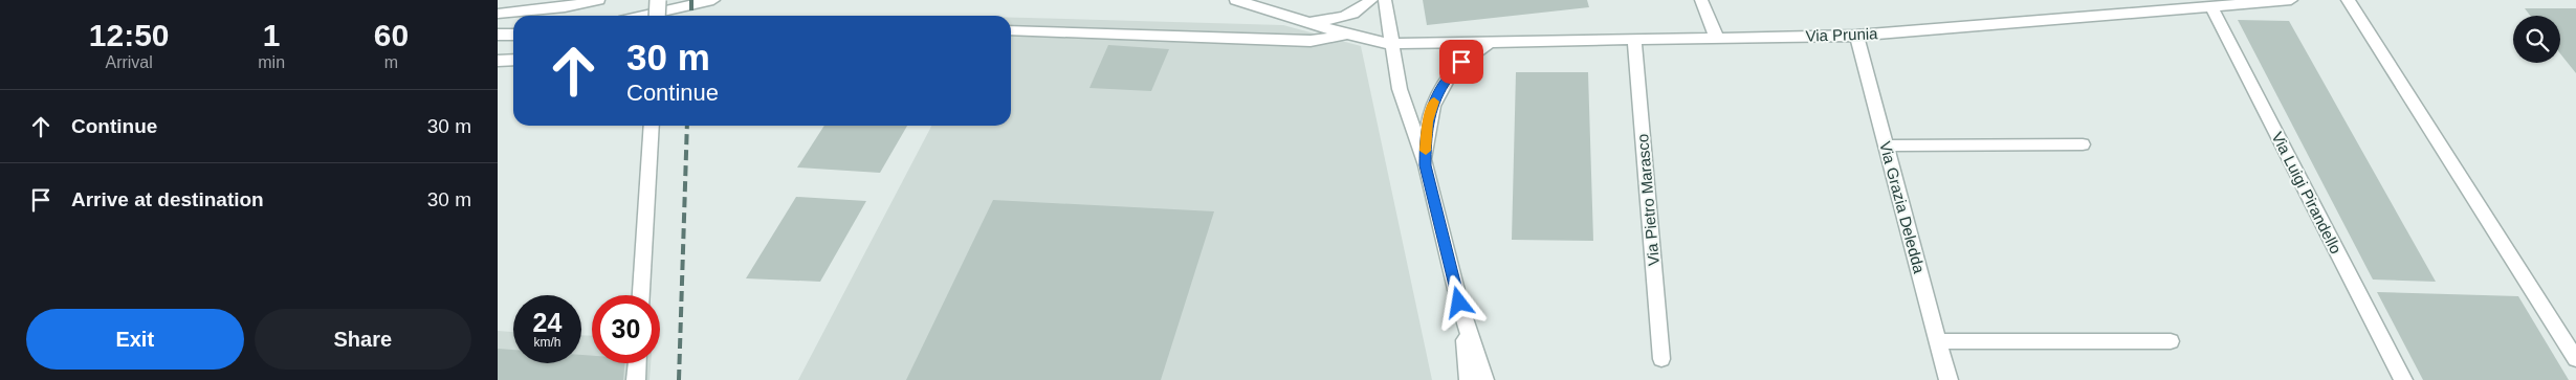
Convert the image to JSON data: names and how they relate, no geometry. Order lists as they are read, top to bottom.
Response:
{
  "streets": {
    "street": [
      "Via Prunia",
      "Via Luigi Pirandello",
      "Via Pietro Marasco",
      "Via Grazia Deledda"
    ]
  },
  "crossings": [
    ["Via Prunia", "Via Luigi Pirandello"],
    ["Via Prunia", "Via Pietro Marasco"],
    ["Via Prunia", "Via Grazia Deledda"]
  ],
  "page": {
    "eta": [
      "12:50",
      "Arrival",
      "1",
      "min",
      "60",
      "m"
    ],
    "turn": ["30 m", "Continue"],
    "list": [
      {
        "name": "Continue",
        "value": "30 m"
      },
      {
        "name": "Arrive at destination",
        "value": "30 m"
      }
    ],
    "speed": "24 km/h",
    "limit": "30",
    "buttons": ["Exit", "Share"]
  }
}
